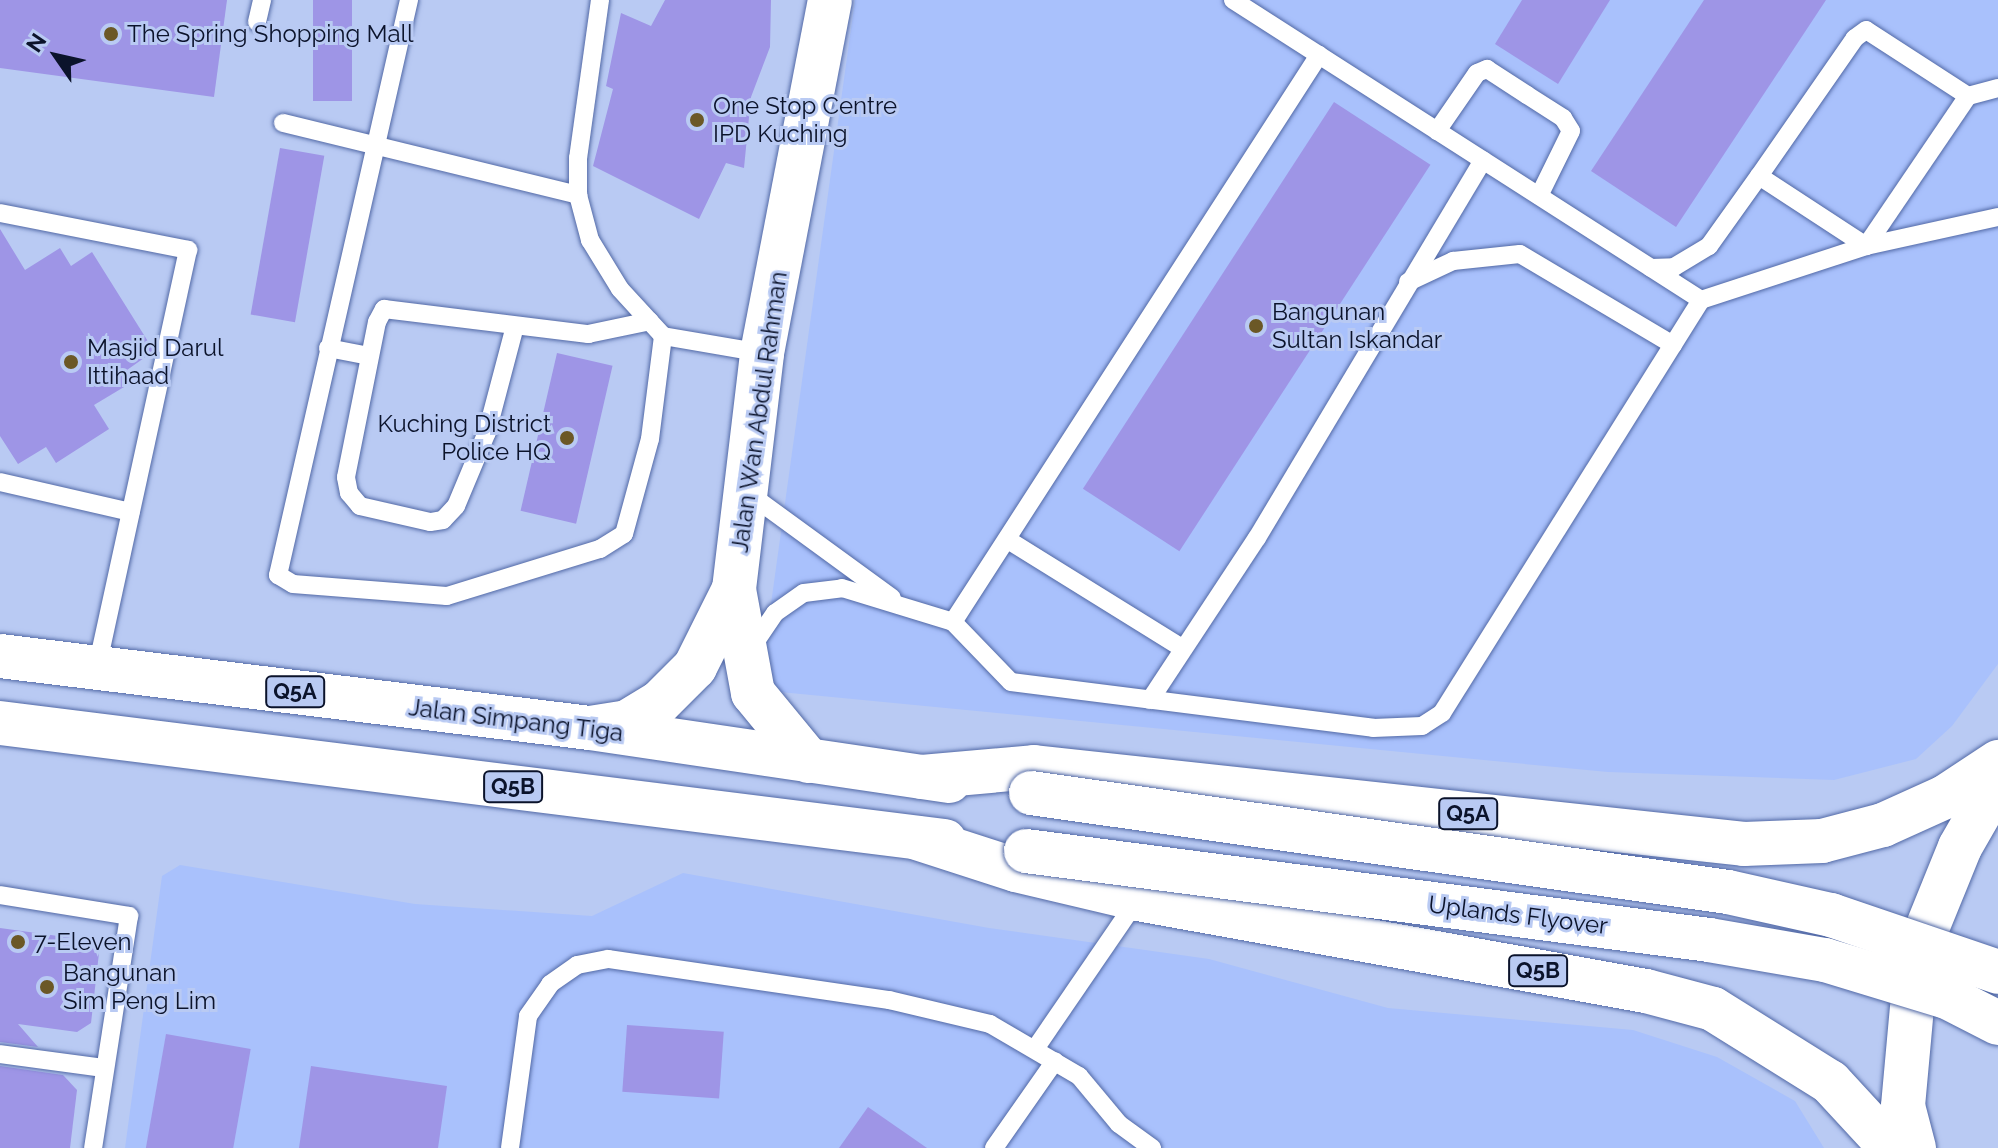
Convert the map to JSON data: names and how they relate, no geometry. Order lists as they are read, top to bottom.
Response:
{
  "streets": {
    "main road": [
      "Jalan Wan Abdul Rahman",
      "Q5A",
      "Jalan Simpang Tiga",
      "Q5B",
      "Uplands Flyover"
    ]
  },
  "crossings": [
    ["Q5A", "Jalan Simpang Tiga"],
    ["Jalan Simpang Tiga", "Uplands Flyover"],
    ["Q5B", "Uplands Flyover"]
  ],
  "places": [
    "The Spring Shopping Mall",
    "One Stop Centre IPD Kuching",
    "Bangunan Sultan Iskandar",
    "Masjid Darul Ittihaad",
    "Kuching District Police HQ",
    "7-Eleven",
    "Bangunan Sim Peng Lim"
  ],
  "north": "top left"
}
